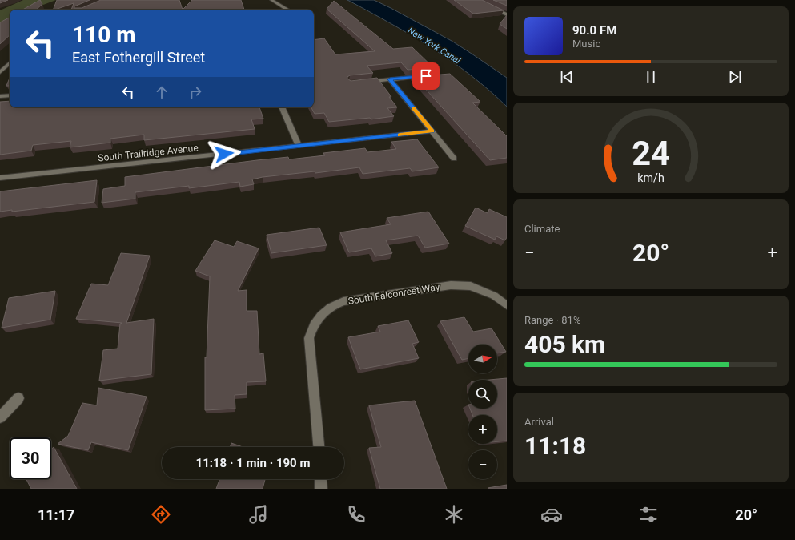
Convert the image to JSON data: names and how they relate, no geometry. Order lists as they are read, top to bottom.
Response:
{
  "streets": {
    "street": ["South Trailridge Avenue", "South Falconrest Way"]
  },
  "water": ["New York Canal"],
  "north": "right",
  "page": {
    "turn": ["110 m", "East Fothergill Street"],
    "song": ["90.0 FM", "Music"],
    "tile": [
      "Climate",
      ["Range · 81%", "405 km"],
      ["Arrival", "11:18"]
    ],
    "heat": ["−", "20°", "+"],
    "map_buttons": ["+", "−"],
    "limit": "30",
    "trip": "11:18 · 1 min · 190 m",
    "tabs": ["11:17", "20°"],
    "gauge": ["24", "km/h"]
  }
}
